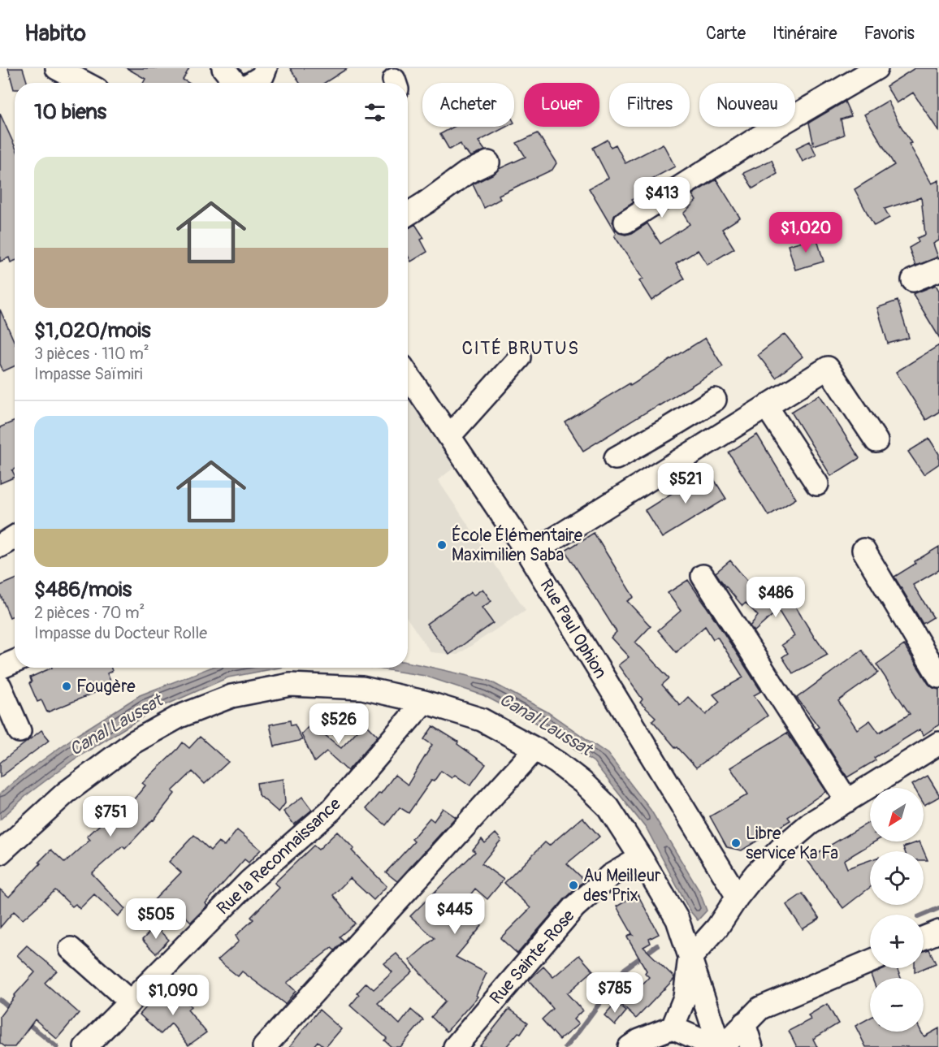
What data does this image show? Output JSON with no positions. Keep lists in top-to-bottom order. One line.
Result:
{"streets":{"street":["Rue Paul Ophion","Rue la Reconnaissance","Rue Sainte-Rose"]},"districts":["CITÉ BRUTUS"],"water":["Canal Laussat"],"places":["École Élémentaire Maximilien Saba","Fougère","Libre service Ka Fa","Au Meilleur des Prix"],"north":"bottom left","page":{"header":"Habito","nav":["Carte","Itinéraire","Favoris"],"chip":["Acheter","Louer","Filtres","Nouveau"],"heading":"10 biens","list":[{"name":"$1,020/mois","note":"3 pièces · 110 m² · Impasse Saïmiri"},{"name":"$486/mois","note":"2 pièces · 70 m² · Impasse du Docteur Rolle"}],"price":["$413","$1,020","$521","$486","$526","$751","$445","$505","$785","$1,090"],"map_buttons":["+","−"]}}
